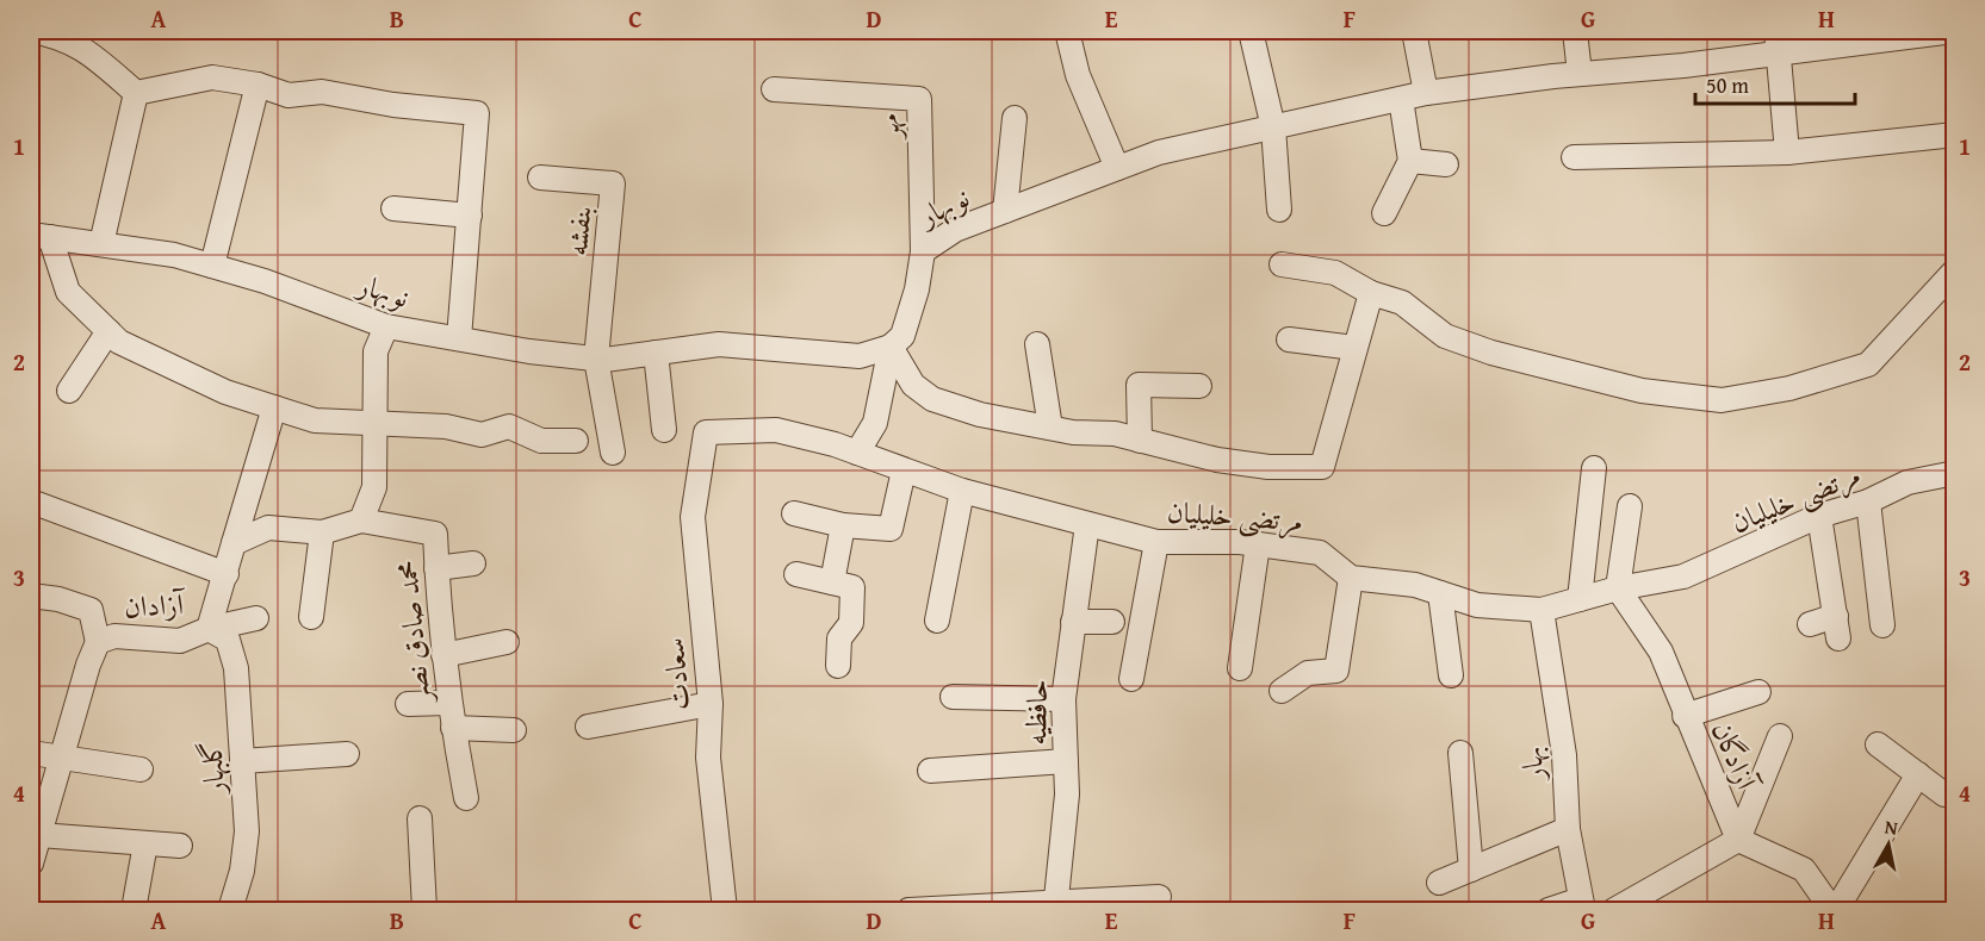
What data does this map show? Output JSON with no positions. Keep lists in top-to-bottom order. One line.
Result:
{"streets":{"street":["مهر","نوبهار","بنفشه","مرتضی خلیلیان","آزادان","محمد صادق نصر","سعادت","حافظیه","آزادگان","بهار","گلبهار"]},"crossings":[["مهر","نوبهار"],["نوبهار","بنفشه"],["مرتضی خلیلیان","سعادت"],["مرتضی خلیلیان","حافظیه"],["مرتضی خلیلیان","آزادگان"],["مرتضی خلیلیان","بهار"],["آزادان","گلبهار"]],"scale_bar":"50 m","north":"top","grid":{"columns":["A","B","C","D","E","F","G","H"],"rows":["1","2","3","4"]}}
